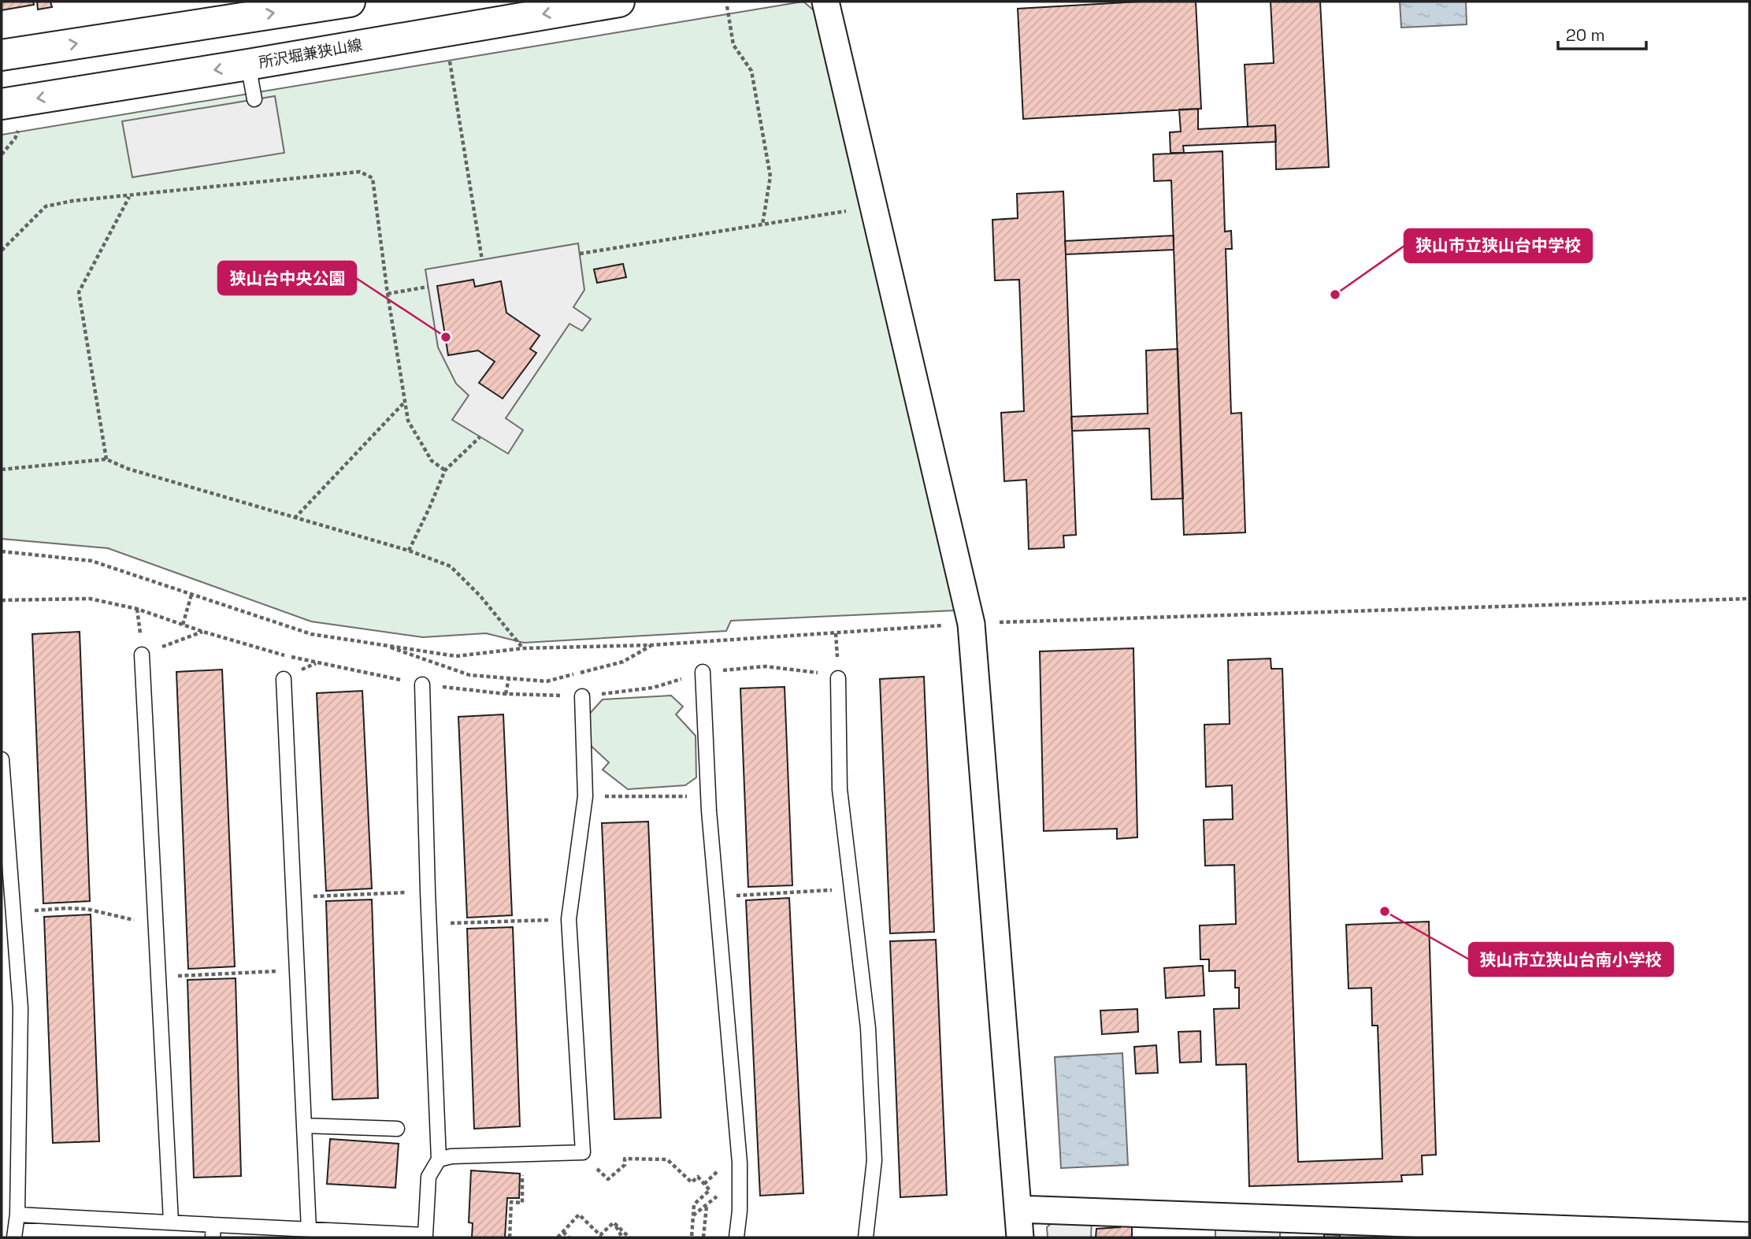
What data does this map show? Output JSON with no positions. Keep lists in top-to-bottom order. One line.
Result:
{"streets":{"main road":["所沢堀兼狭山線"]},"places":["狭山市立狭山台中学校","狭山台中央公園","狭山市立狭山台南小学校"],"scale_bar":"20 m"}
